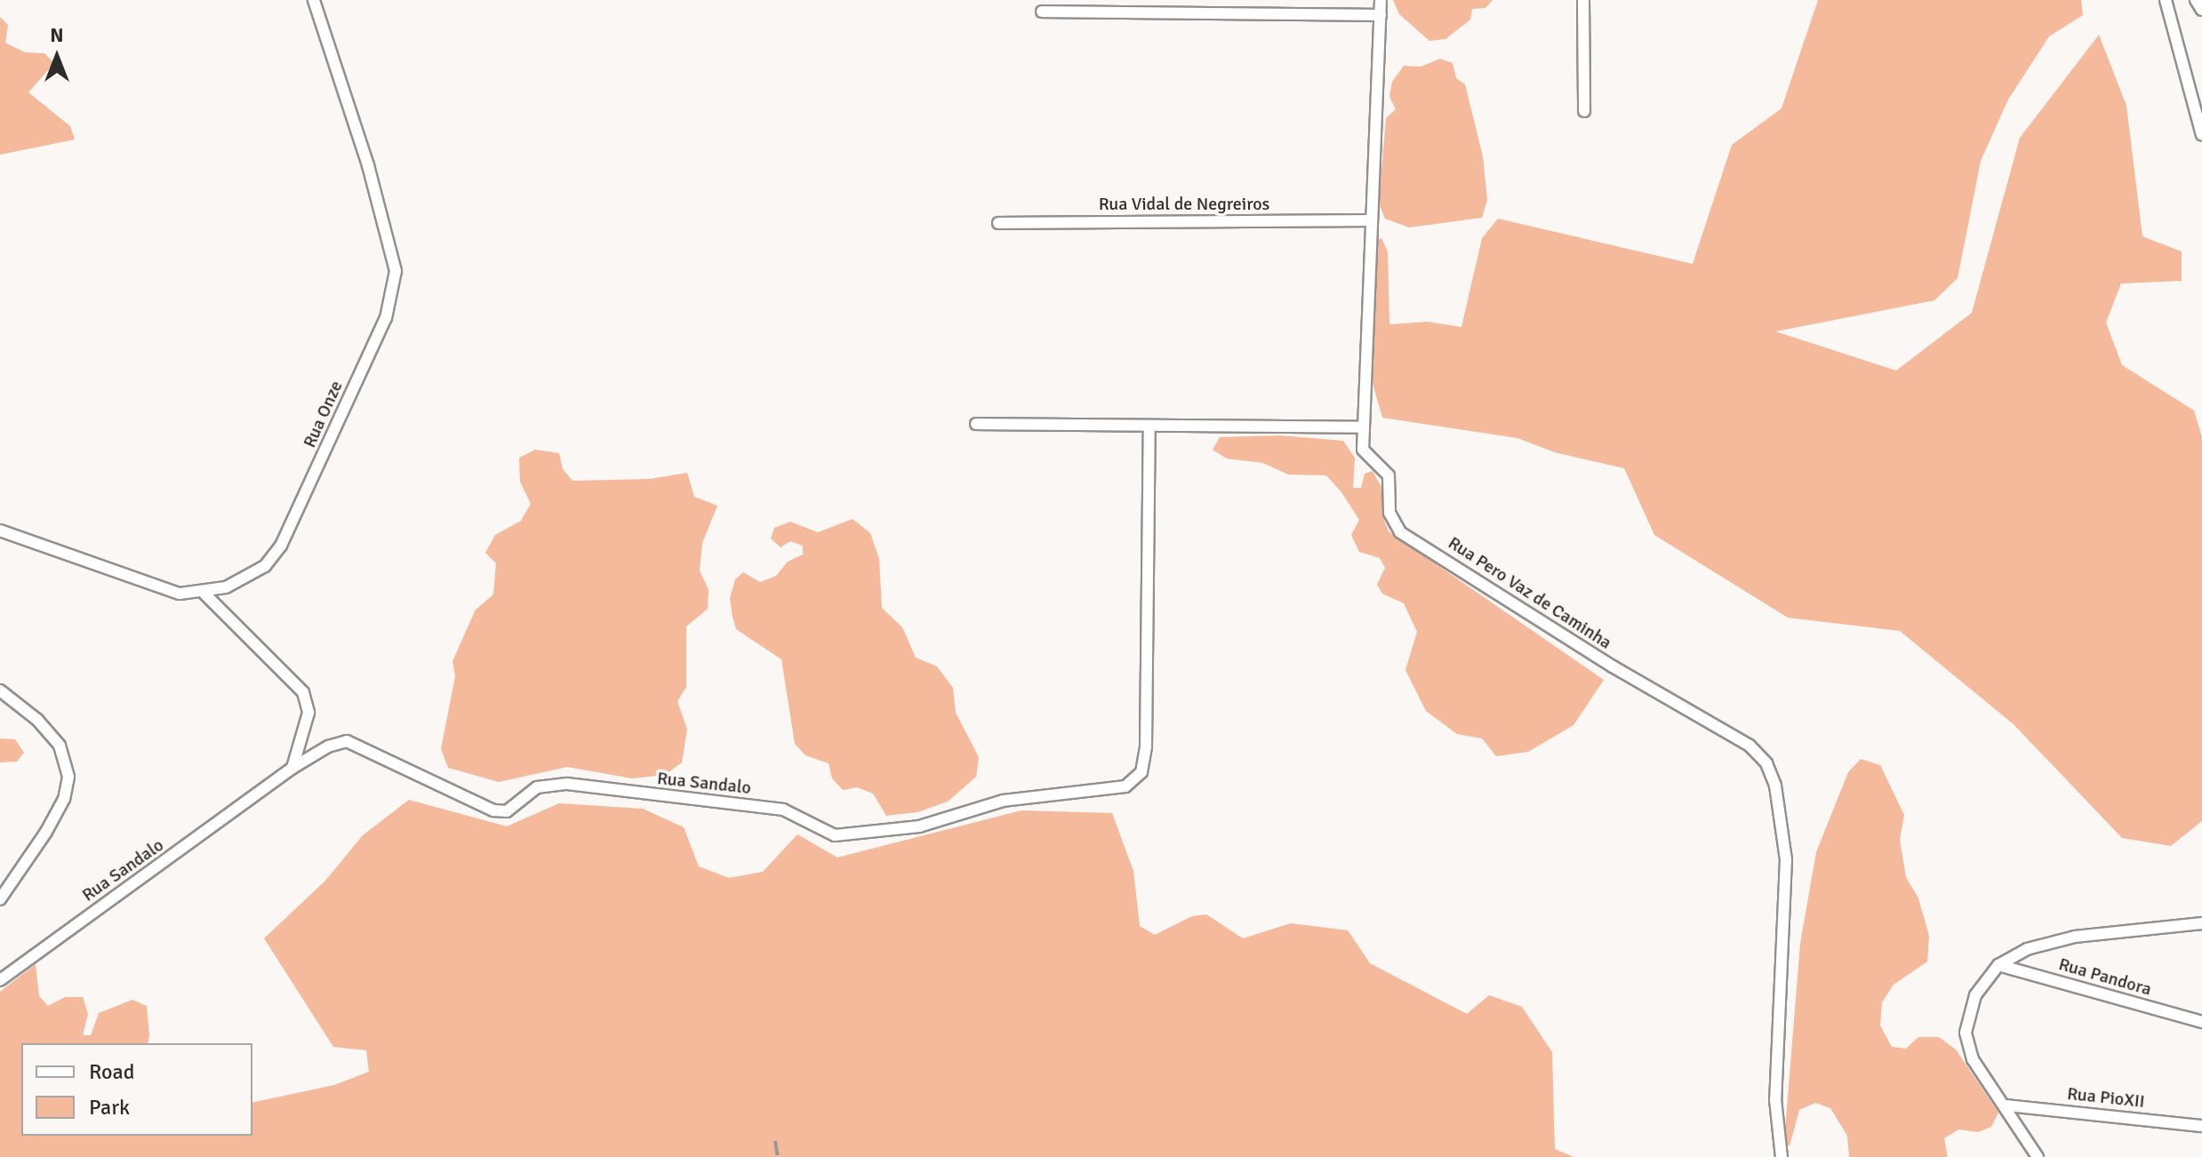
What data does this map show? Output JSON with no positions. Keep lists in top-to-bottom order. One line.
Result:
{"streets":{"street":["Rua Vidal de Negreiros","Rua Onze","Rua Pero Vaz de Caminha","Rua Sandalo","Rua Pandora","Rua PioXII"]},"crossings":[["Rua Vidal de Negreiros","Rua Pero Vaz de Caminha"]],"legend":["Road","Park"],"north":"top"}
